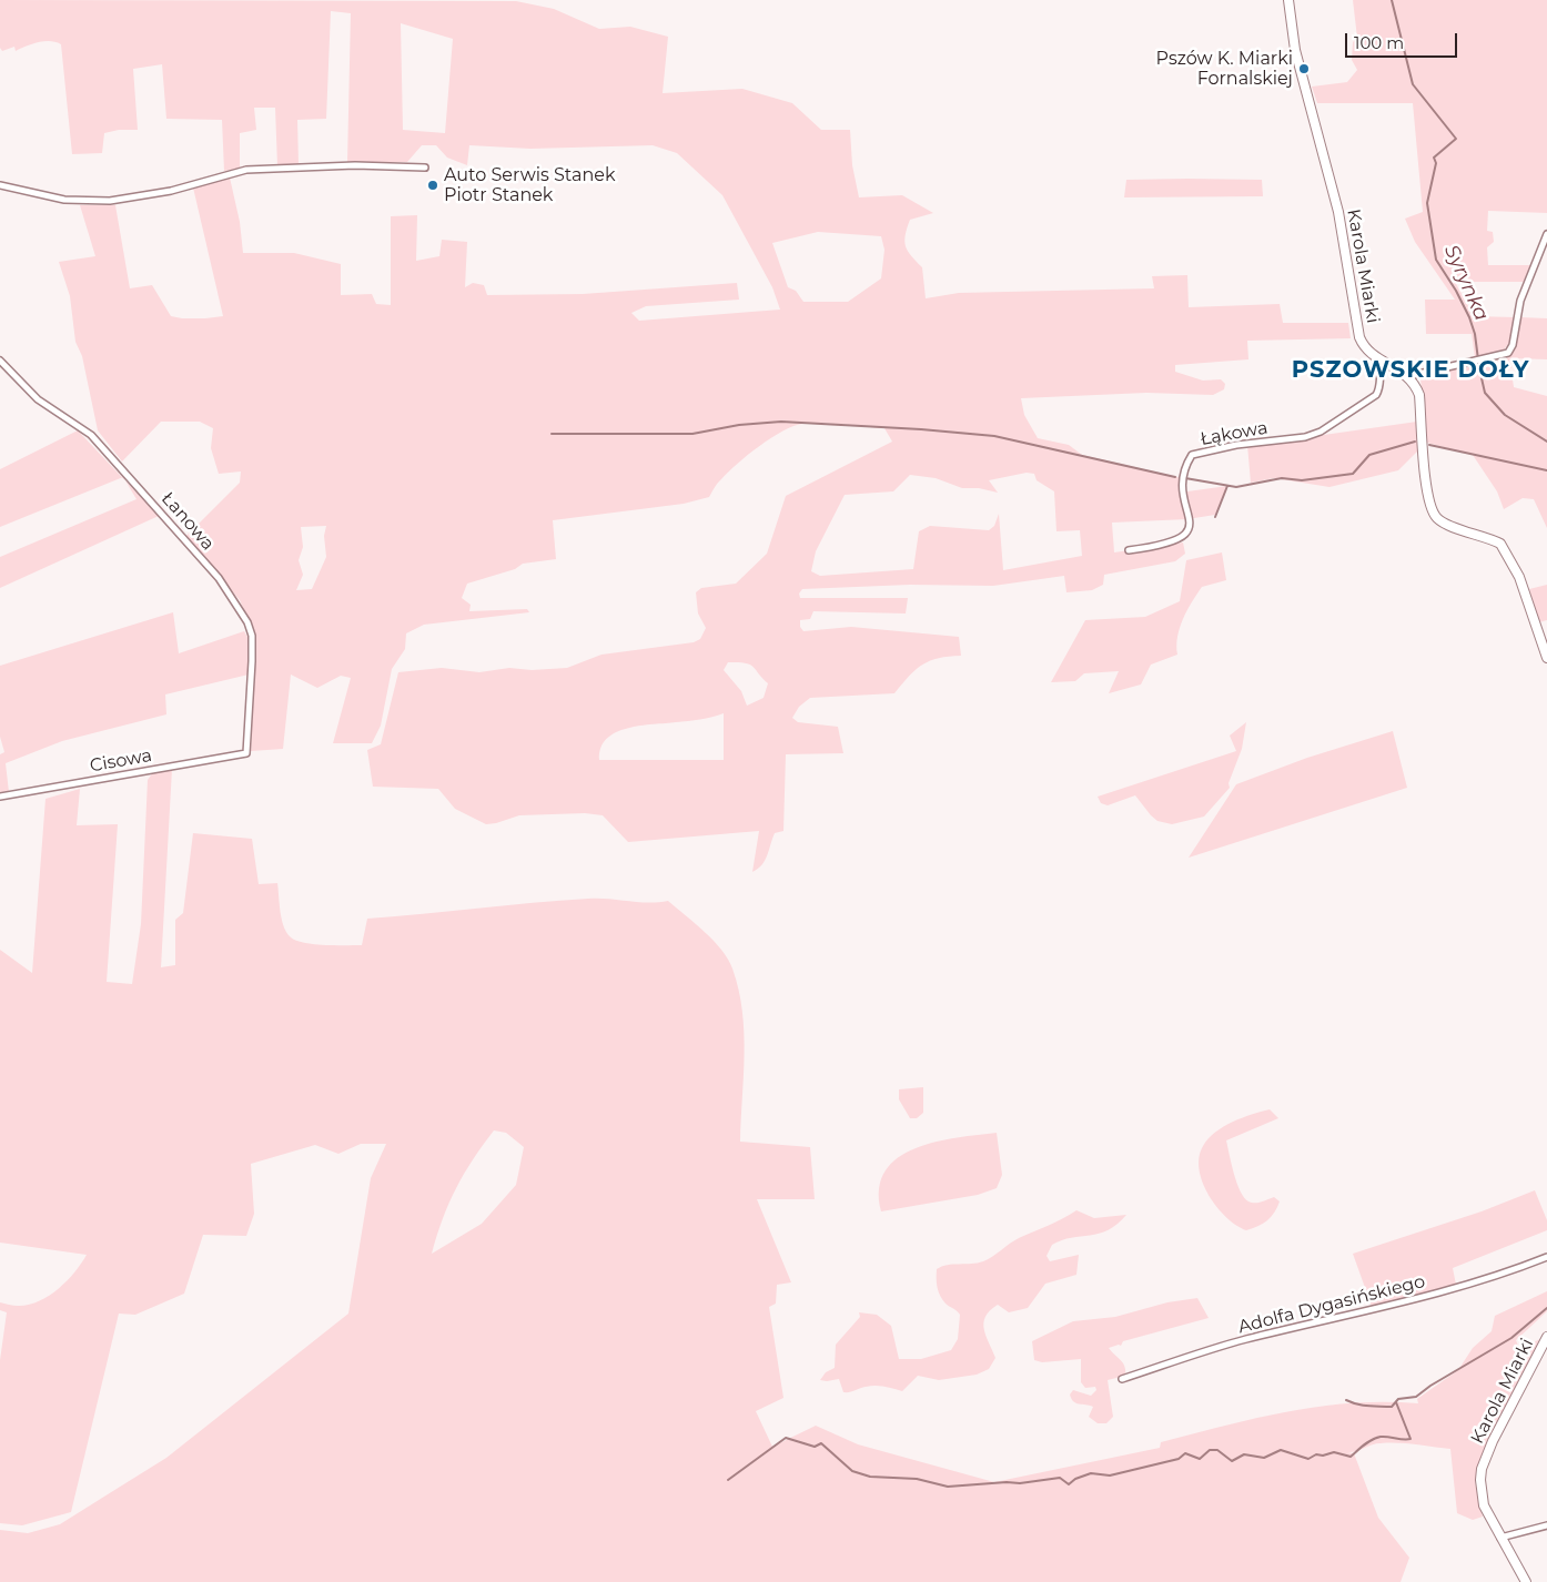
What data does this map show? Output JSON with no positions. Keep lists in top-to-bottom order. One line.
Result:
{"streets":{"street":["Karola Miarki","Łąkowa","Łanowa","Cisowa","Adolfa Dygasińskiego"]},"crossings":[["Karola Miarki","Łąkowa"],["Łanowa","Cisowa"]],"districts":["PSZOWSKIE DOŁY"],"water":["Syrynka"],"places":["Pszów K. Miarki Fornalskiej","Auto Serwis Stanek Piotr Stanek"],"scale_bar":"100 m"}
